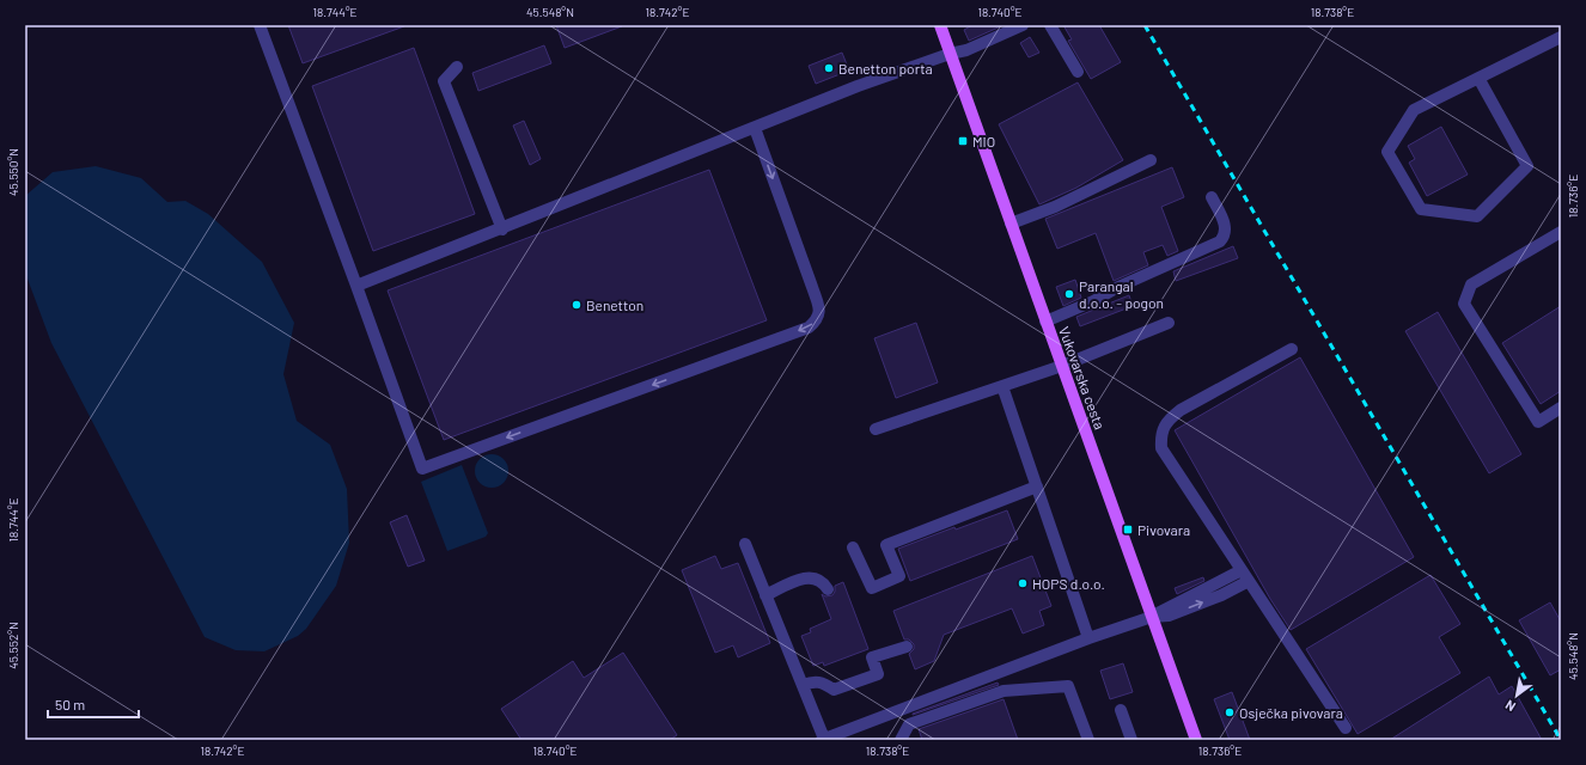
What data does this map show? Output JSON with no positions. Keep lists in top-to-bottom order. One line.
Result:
{"streets":{"main road":["Vukovarska cesta"]},"places":{"other":["Benetton porta","Parangal d.o.o. - pogon","Benetton","HOPS d.o.o.","Osječka pivovara"],"transit":["MIO","Pivovara"]},"scale_bar":"50 m","north":"bottom left","coordinates":["18.744°E","45.548°N","18.742°E","18.740°E","18.738°E","45.550°N","18.736°E","45.552°N"]}
